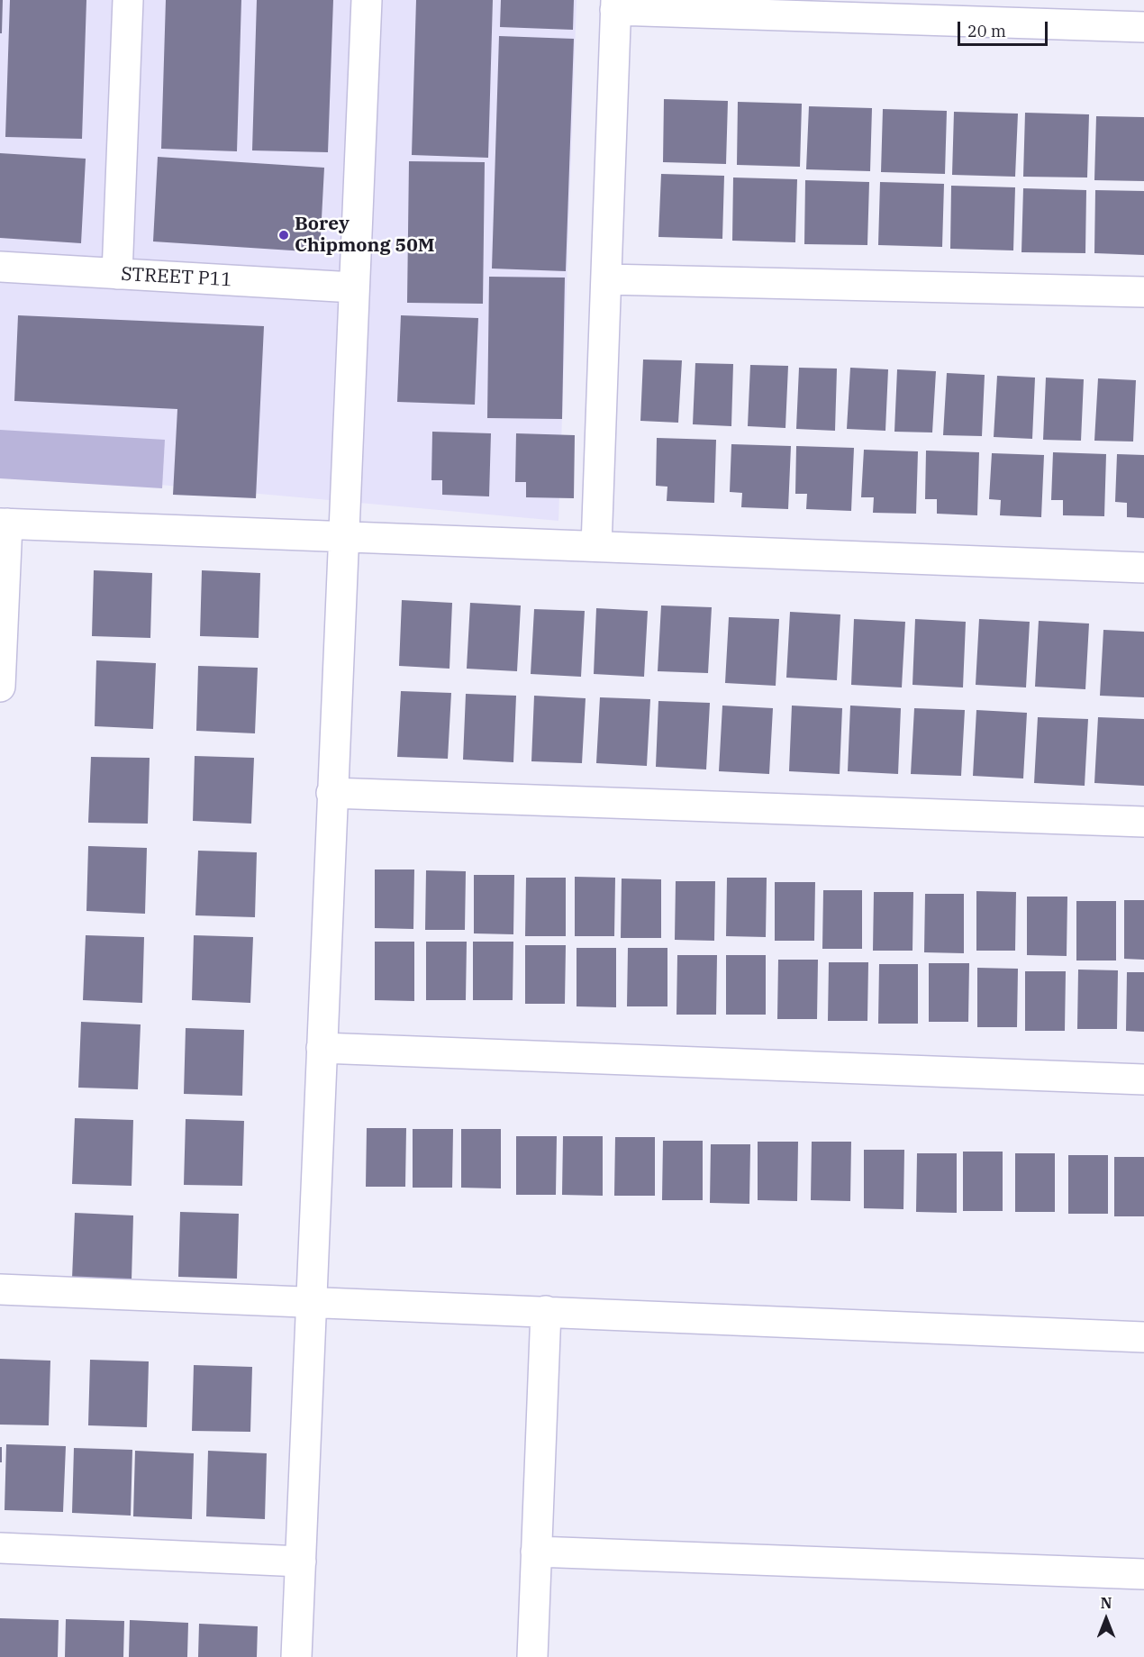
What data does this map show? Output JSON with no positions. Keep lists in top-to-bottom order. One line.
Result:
{"streets":{"street":["STREET P11"]},"places":["Borey Chipmong 50M"],"scale_bar":"20 m","north":"top"}
